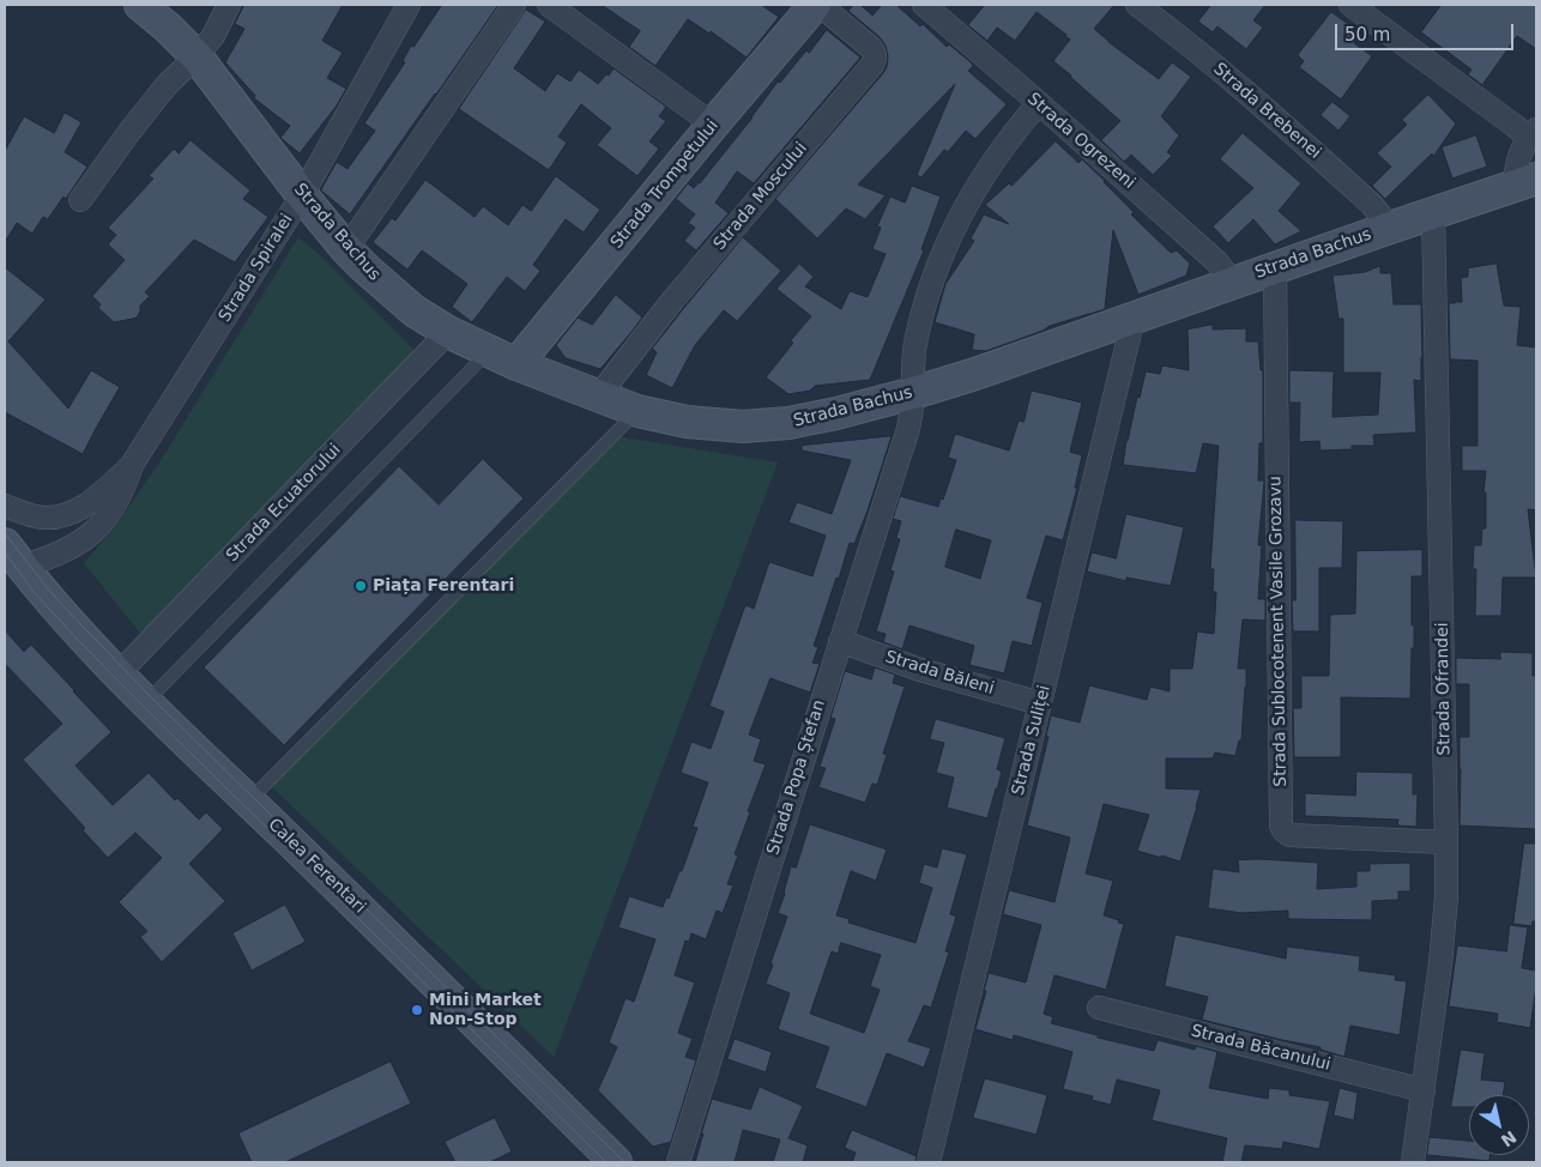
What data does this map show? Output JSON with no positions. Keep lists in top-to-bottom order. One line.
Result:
{"streets":{"street":["Strada Brebenei","Strada Ogrezeni","Strada Trompetului","Strada Moscului","Strada Bachus","Strada Spiralei","Strada Ecuatorului","Strada Sublocotenent Vasile Grozavu","Strada Băleni","Strada Ofrandei","Strada Suliței","Strada Popa Ștefan","Calea Ferentari","Strada Băcanului"]},"crossings":[["Strada Brebenei","Strada Bachus"],["Strada Ogrezeni","Strada Bachus"],["Strada Ogrezeni","Strada Popa Ștefan"],["Strada Trompetului","Strada Moscului"],["Strada Trompetului","Strada Bachus"],["Strada Moscului","Strada Bachus"],["Strada Bachus","Strada Spiralei"],["Strada Bachus","Strada Ecuatorului"],["Strada Bachus","Strada Sublocotenent Vasile Grozavu"],["Strada Bachus","Strada Ofrandei"],["Strada Bachus","Strada Suliței"],["Strada Bachus","Strada Popa Ștefan"],["Strada Spiralei","Calea Ferentari"],["Strada Ecuatorului","Calea Ferentari"],["Strada Sublocotenent Vasile Grozavu","Strada Ofrandei"],["Strada Băleni","Strada Suliței"],["Strada Băleni","Strada Popa Ștefan"],["Strada Ofrandei","Strada Băcanului"]],"places":["Piața Ferentari","Mini Market Non-Stop"],"scale_bar":"50 m","north":"bottom right"}
